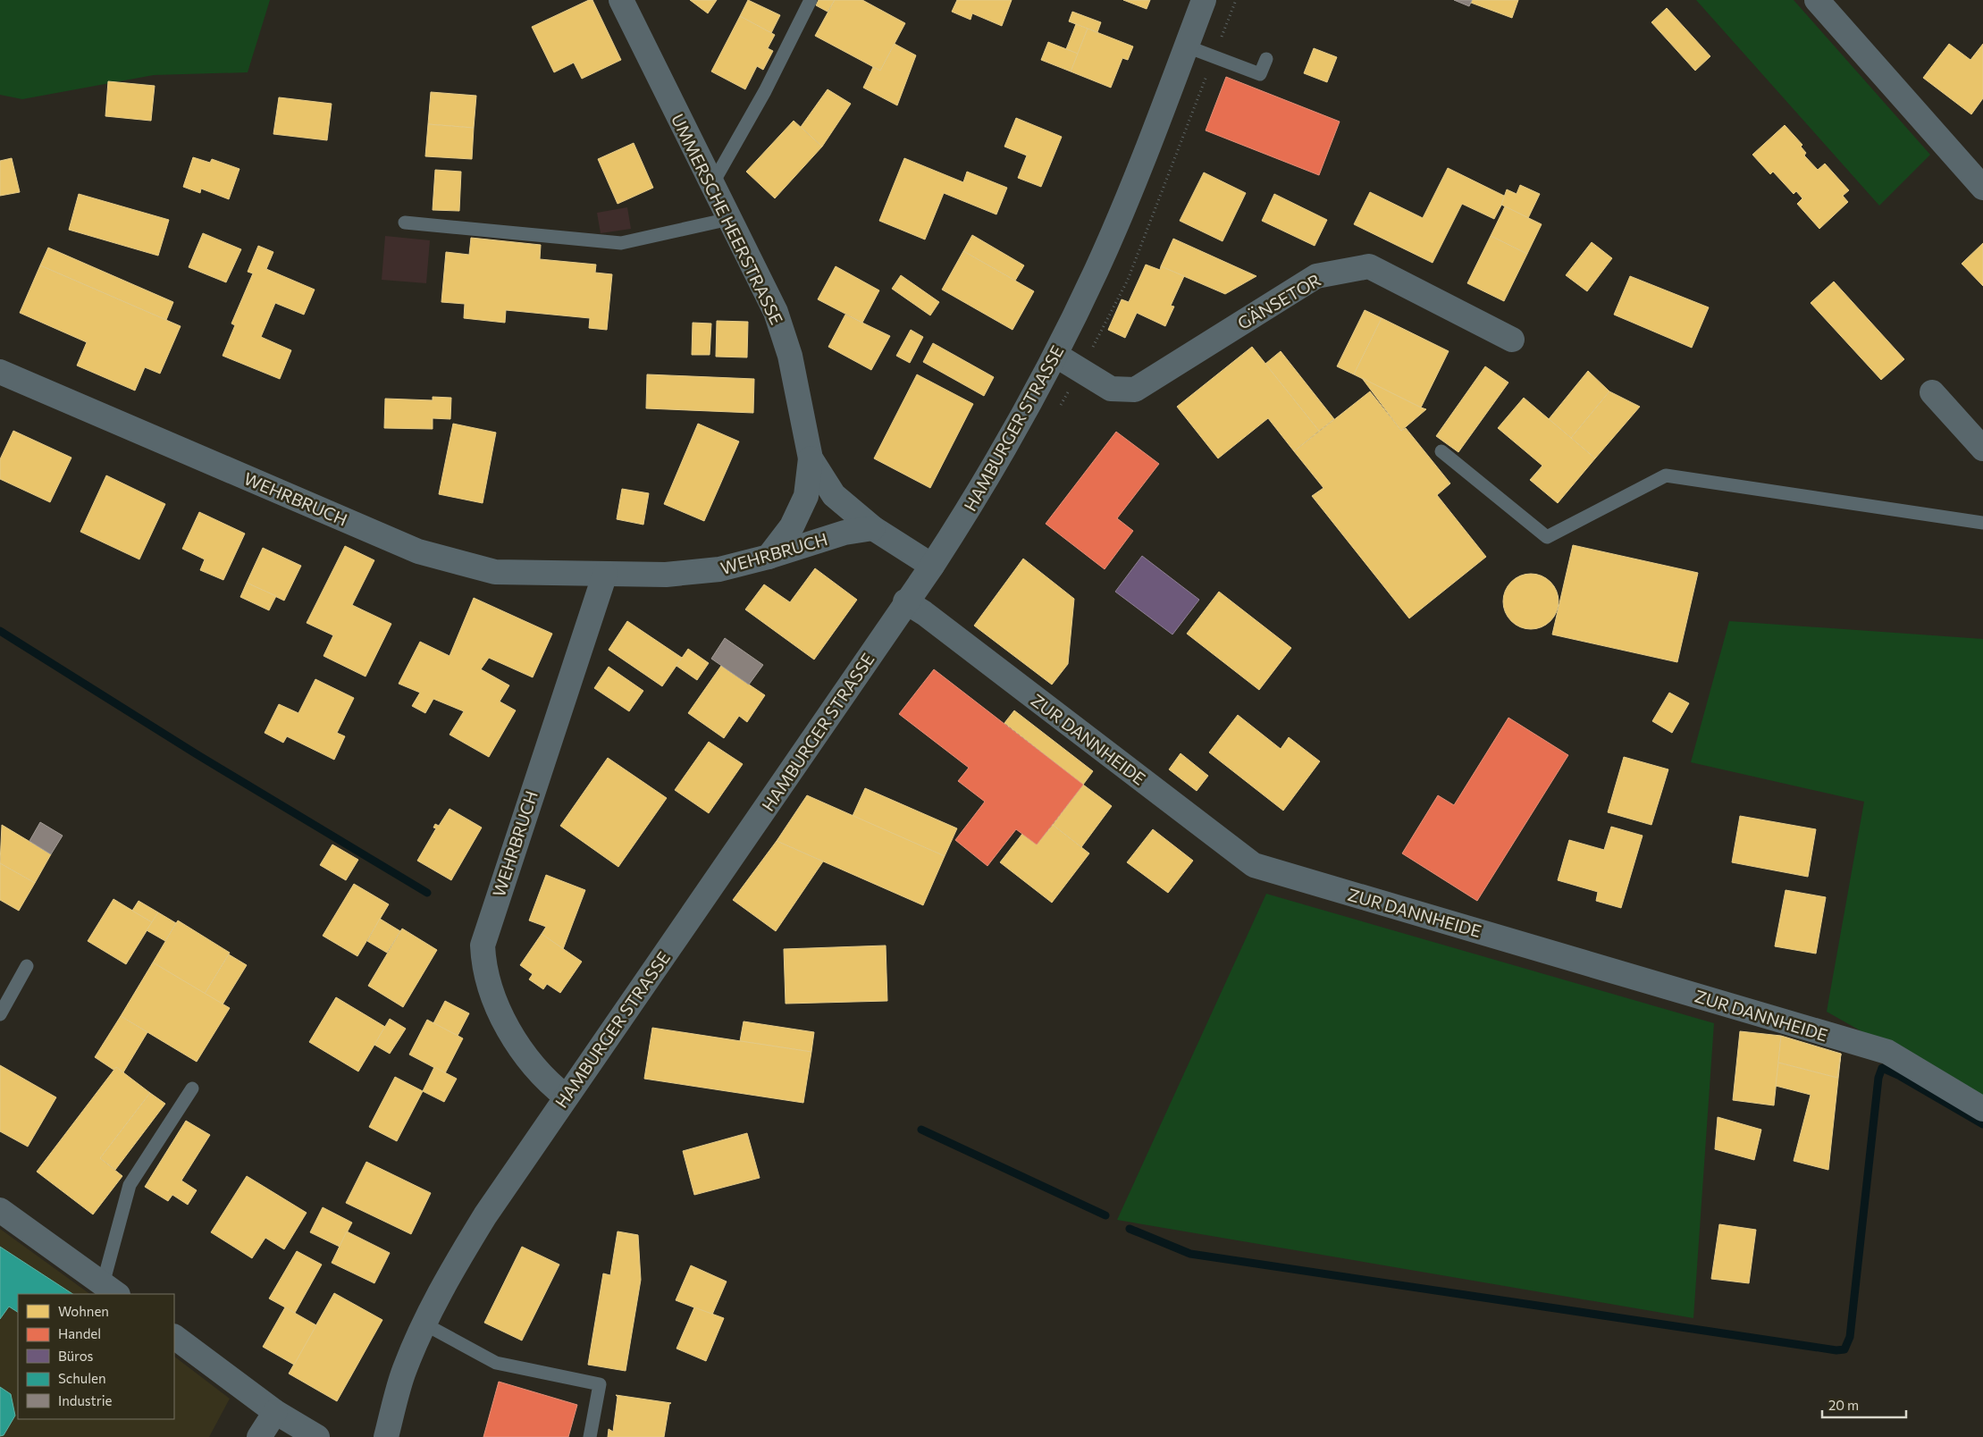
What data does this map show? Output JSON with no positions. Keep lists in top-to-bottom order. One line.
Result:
{"streets":{"street":["UMMERSCHE HEERSTRASSE","GÄNSETOR","HAMBURGER STRASSE","WEHRBRUCH","ZUR DANNHEIDE"]},"crossings":[["UMMERSCHE HEERSTRASSE","WEHRBRUCH"],["GÄNSETOR","HAMBURGER STRASSE"],["HAMBURGER STRASSE","WEHRBRUCH"],["HAMBURGER STRASSE","ZUR DANNHEIDE"]],"legend":["Wohnen","Handel","Büros","Schulen","Industrie"],"scale_bar":"20 m"}
